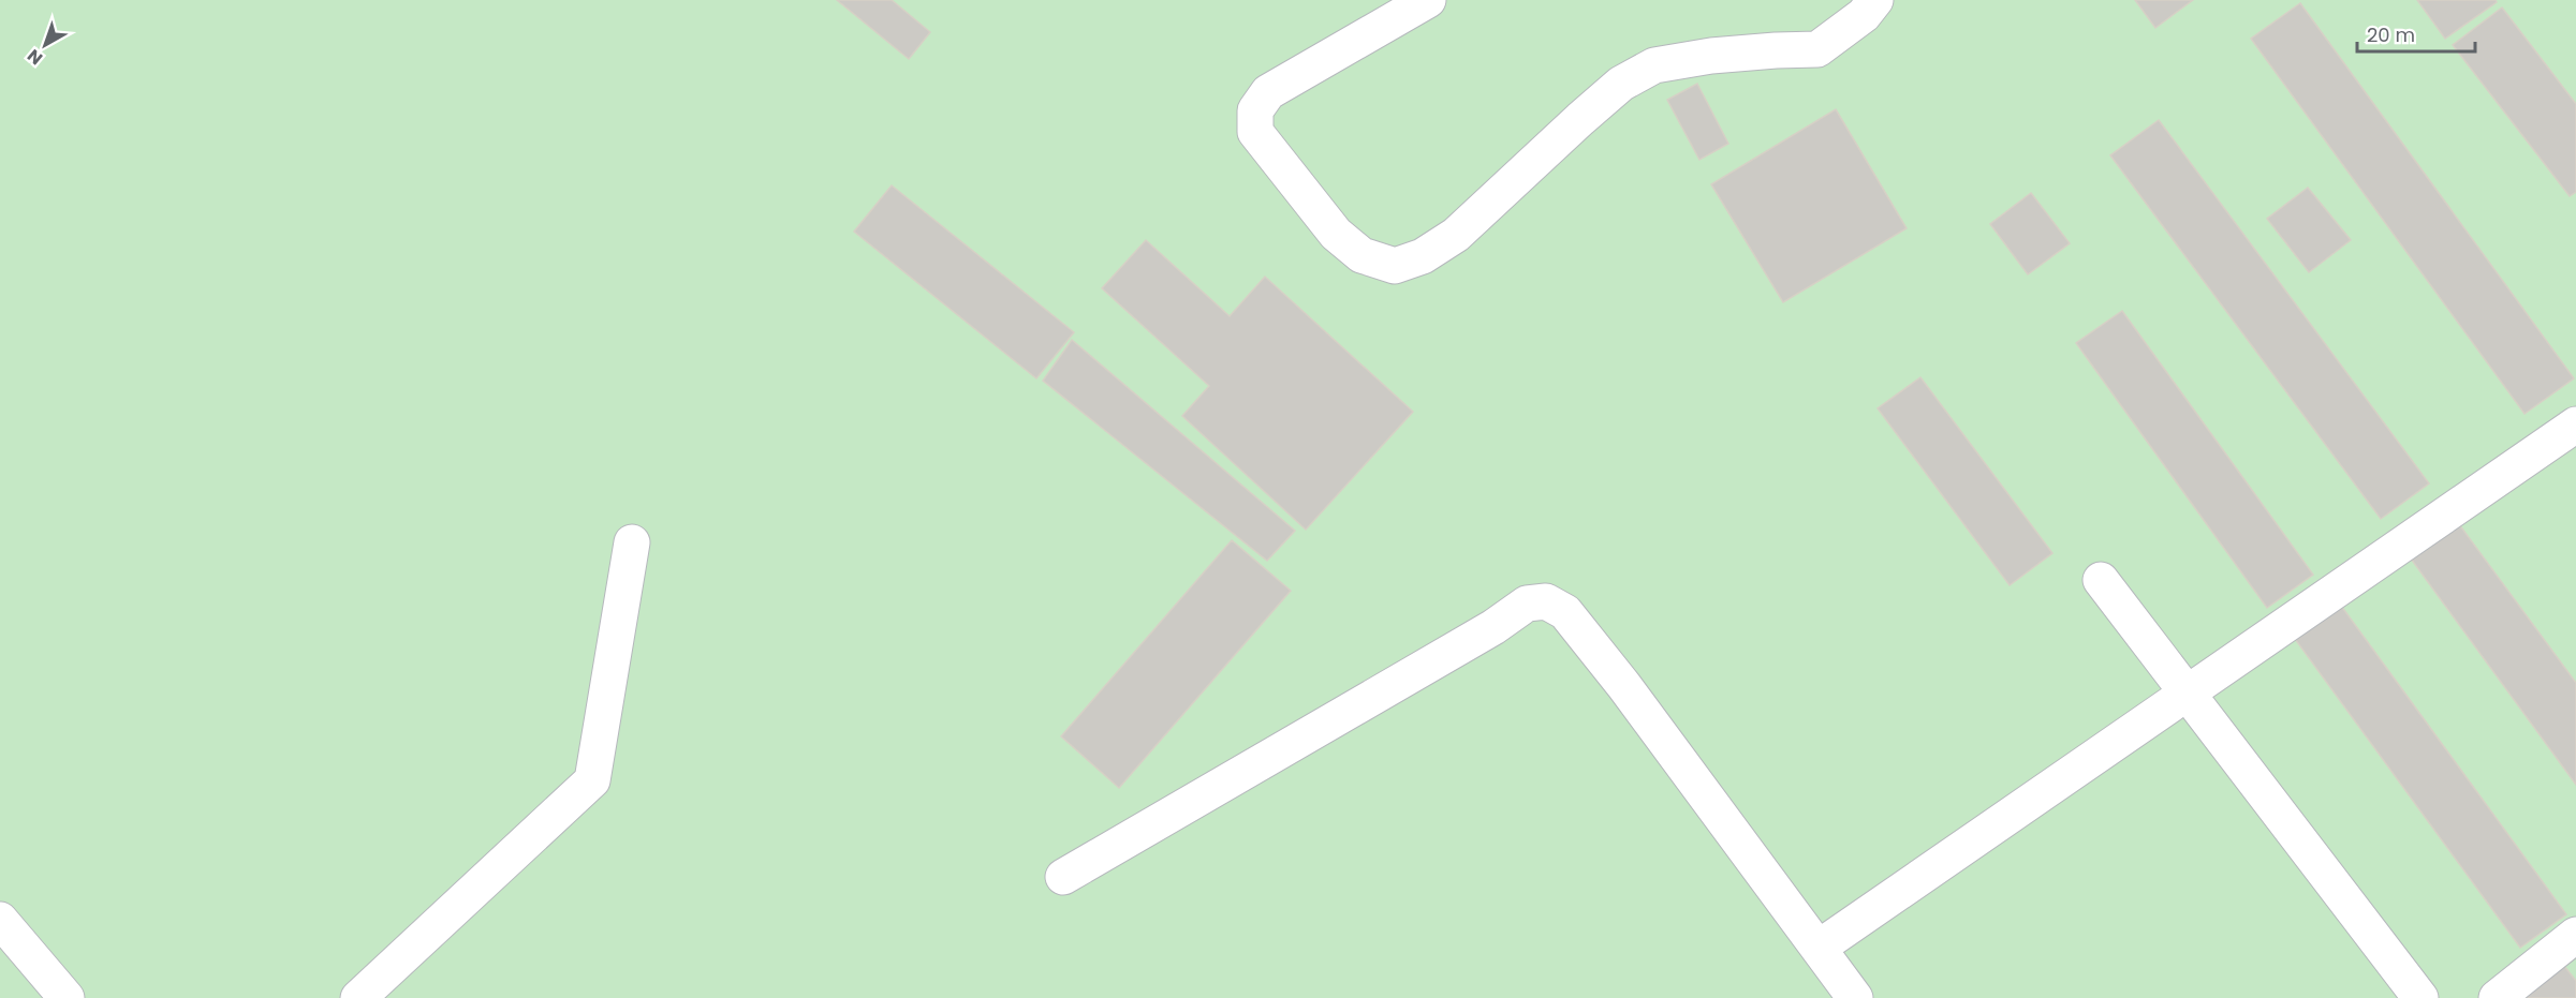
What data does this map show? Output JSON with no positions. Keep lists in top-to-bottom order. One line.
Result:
{"scale_bar":"20 m","north":"bottom left"}
